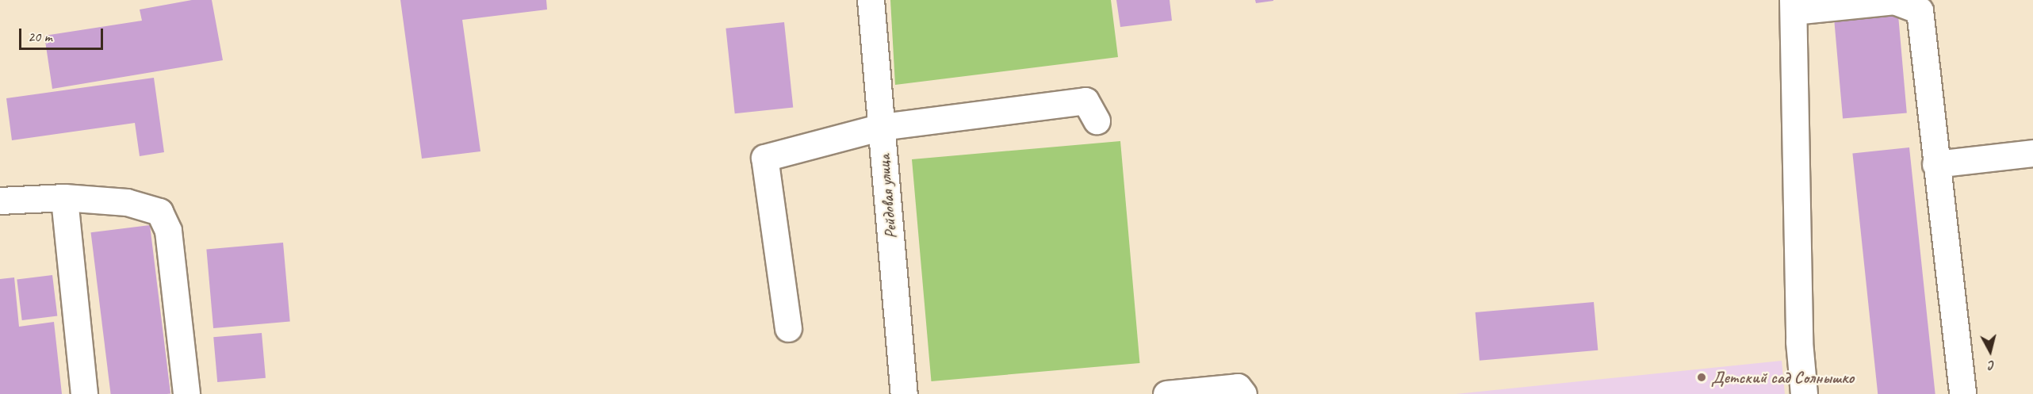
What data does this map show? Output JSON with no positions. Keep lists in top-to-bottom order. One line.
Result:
{"streets":{"street":["Рейдовая улица"]},"places":["Детский сад Солнышко"],"scale_bar":"20 m","north":"bottom"}
